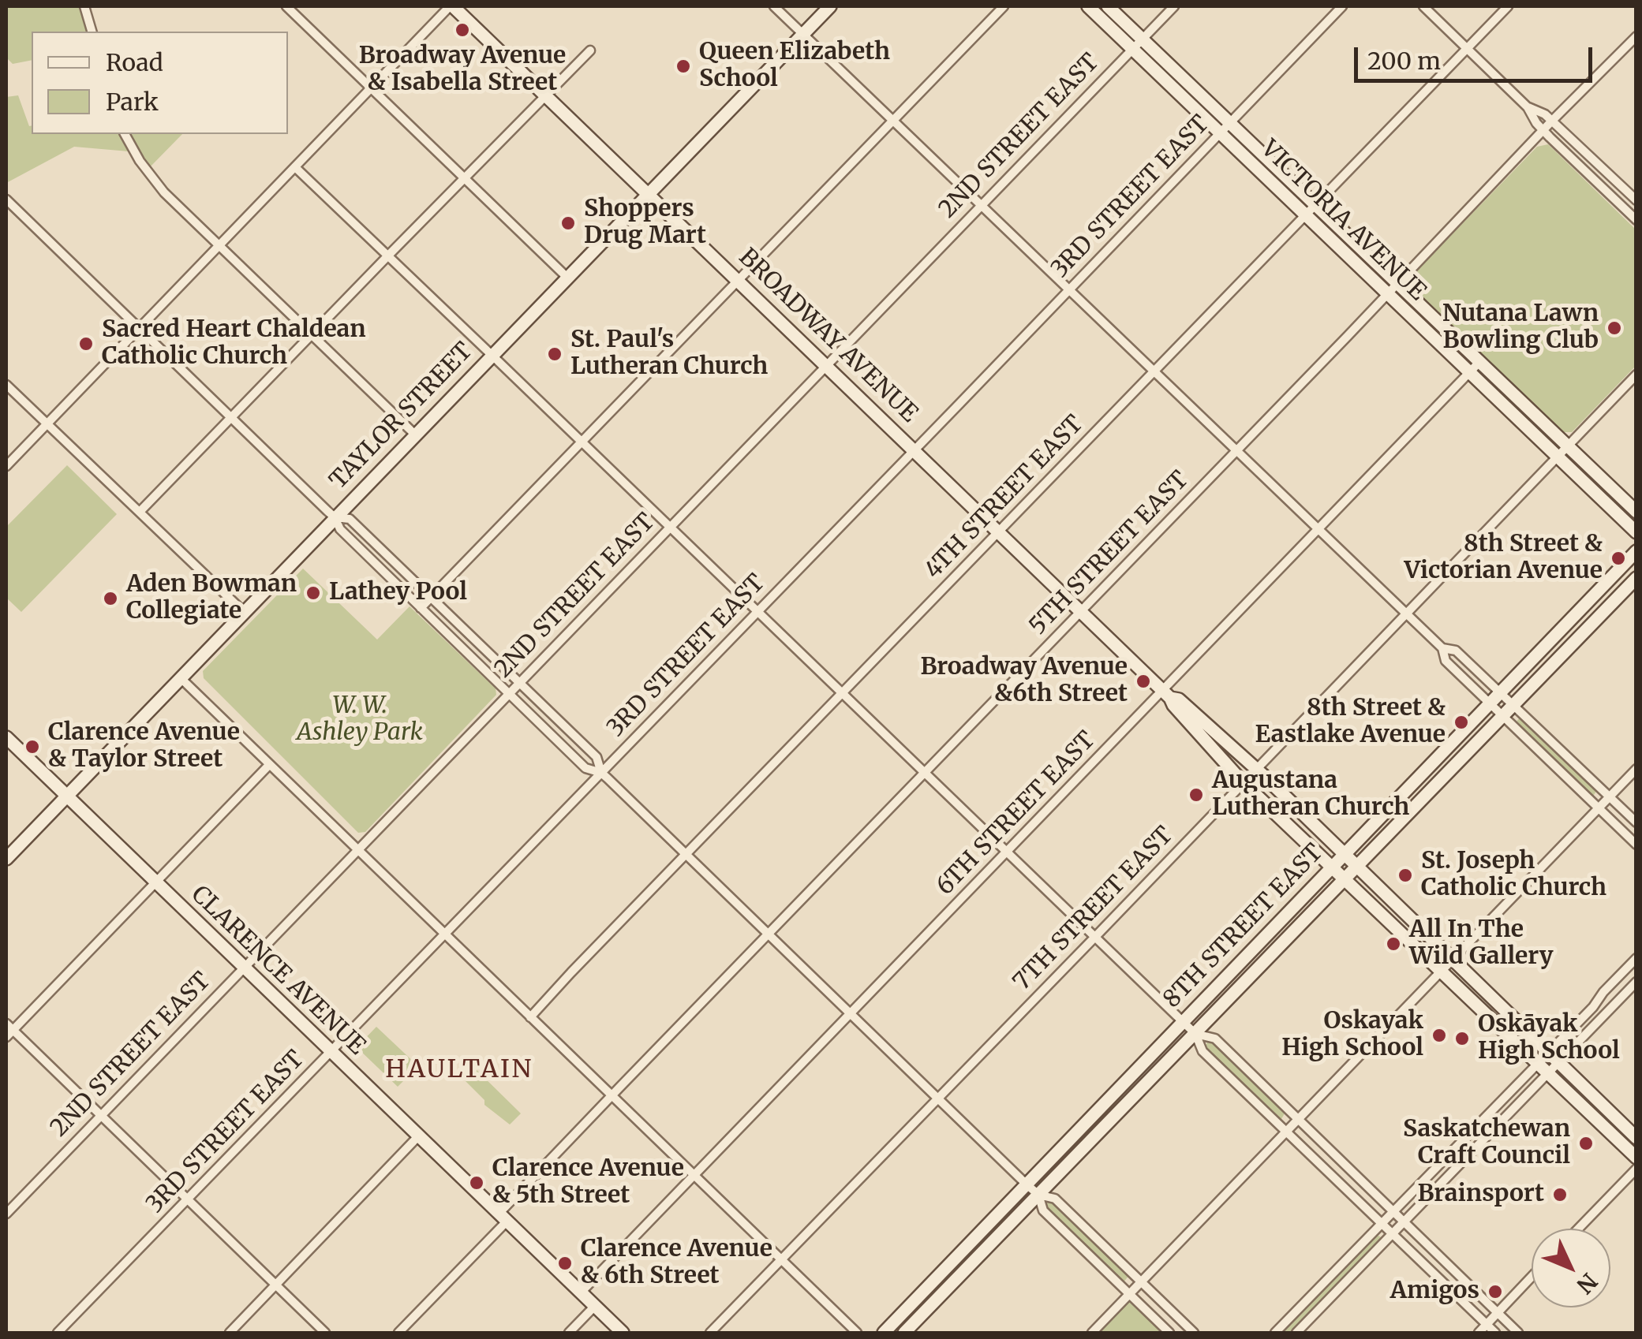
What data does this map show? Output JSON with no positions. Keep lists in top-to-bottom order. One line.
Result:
{"streets":{"main road":["VICTORIA AVENUE","BROADWAY AVENUE","TAYLOR STREET","8TH STREET EAST","CLARENCE AVENUE"],"street":["2ND STREET EAST","3RD STREET EAST","4TH STREET EAST","5TH STREET EAST","6TH STREET EAST","7TH STREET EAST"]},"crossings":[["2ND STREET EAST","VICTORIA AVENUE"],["2ND STREET EAST","BROADWAY AVENUE"],["2ND STREET EAST","CLARENCE AVENUE"],["3RD STREET EAST","VICTORIA AVENUE"],["3RD STREET EAST","BROADWAY AVENUE"],["3RD STREET EAST","CLARENCE AVENUE"],["VICTORIA AVENUE","4TH STREET EAST"],["VICTORIA AVENUE","5TH STREET EAST"],["VICTORIA AVENUE","6TH STREET EAST"],["VICTORIA AVENUE","7TH STREET EAST"],["BROADWAY AVENUE","TAYLOR STREET"],["BROADWAY AVENUE","4TH STREET EAST"],["BROADWAY AVENUE","5TH STREET EAST"],["BROADWAY AVENUE","6TH STREET EAST"],["BROADWAY AVENUE","7TH STREET EAST"],["BROADWAY AVENUE","8TH STREET EAST"],["TAYLOR STREET","CLARENCE AVENUE"],["5TH STREET EAST","CLARENCE AVENUE"],["6TH STREET EAST","CLARENCE AVENUE"]],"districts":["HAULTAIN"],"parks":["W. W. Ashley Park"],"places":["Broadway Avenue & Isabella Street","Queen Elizabeth School","Shoppers Drug Mart","Nutana Lawn Bowling Club","Sacred Heart Chaldean Catholic Church","St. Paul's Lutheran Church","8th Street & Victorian Avenue","Lathey Pool","Aden Bowman Collegiate","Broadway Avenue &6th Street","8th Street & Eastlake Avenue","Clarence Avenue & Taylor Street","Augustana Lutheran Church","St. Joseph Catholic Church","All In The Wild Gallery","Oskayak High School","Oskāyak High School","Saskatchewan Craft Council","Clarence Avenue & 5th Street","Brainsport","Clarence Avenue & 6th Street","Amigos"],"legend":["Road","Park"],"scale_bar":"200 m","north":"bottom right"}
